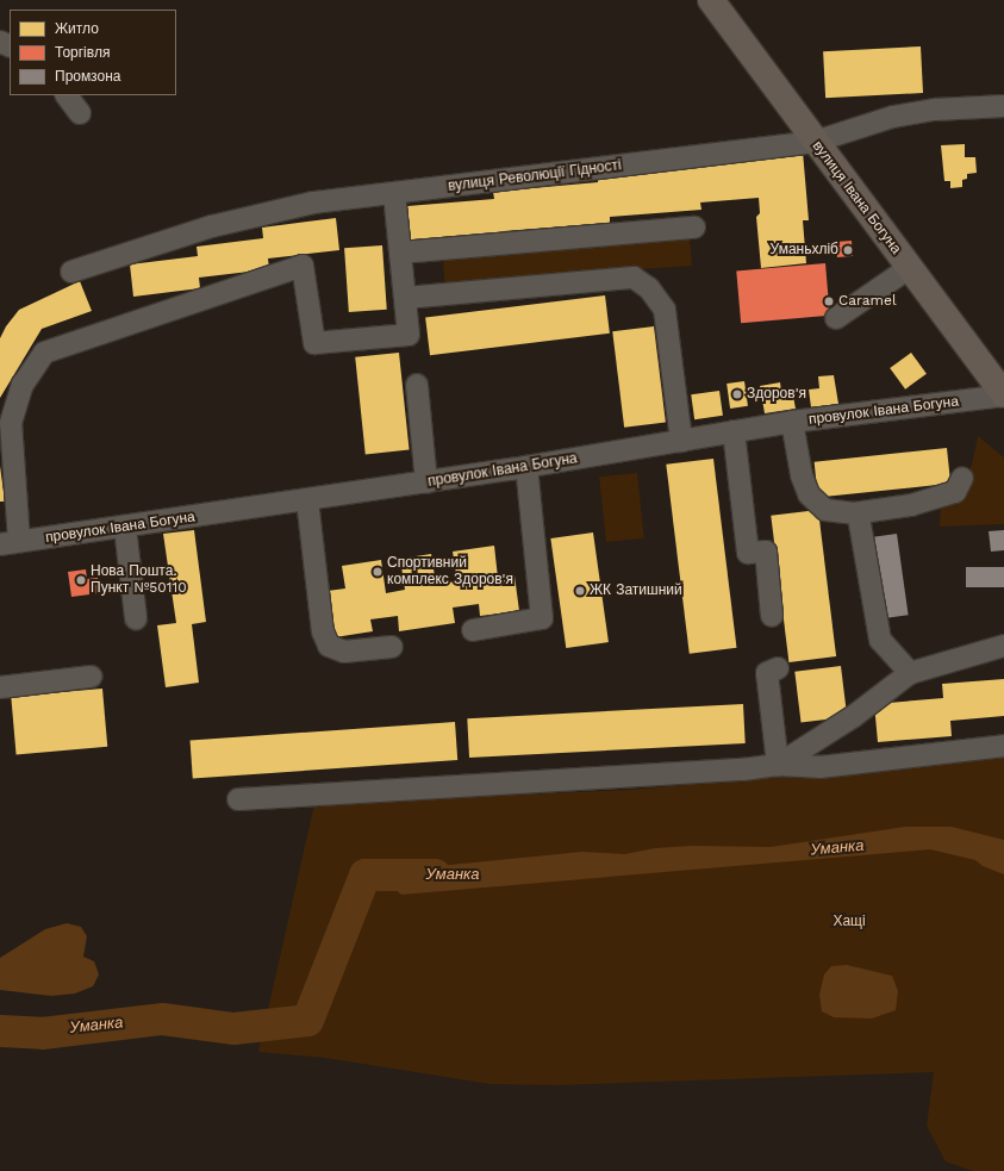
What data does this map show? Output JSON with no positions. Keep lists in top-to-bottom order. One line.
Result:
{"streets":{"main road":["вулиця Івана Богуна"],"street":["вулиця Революції Гідності","провулок Івана Богуна"]},"crossings":[["вулиця Революції Гідності","вулиця Івана Богуна"],["вулиця Івана Богуна","провулок Івана Богуна"]],"water":["Уманка"],"parks":["Хащі"],"places":["Уманьхліб","Caramel","Здоров'я","Спортивний комплекс Здоров'я","Нова Пошта. Пункт №50110","ЖК Затишний"],"legend":["Житло","Торгівля","Промзона"]}
